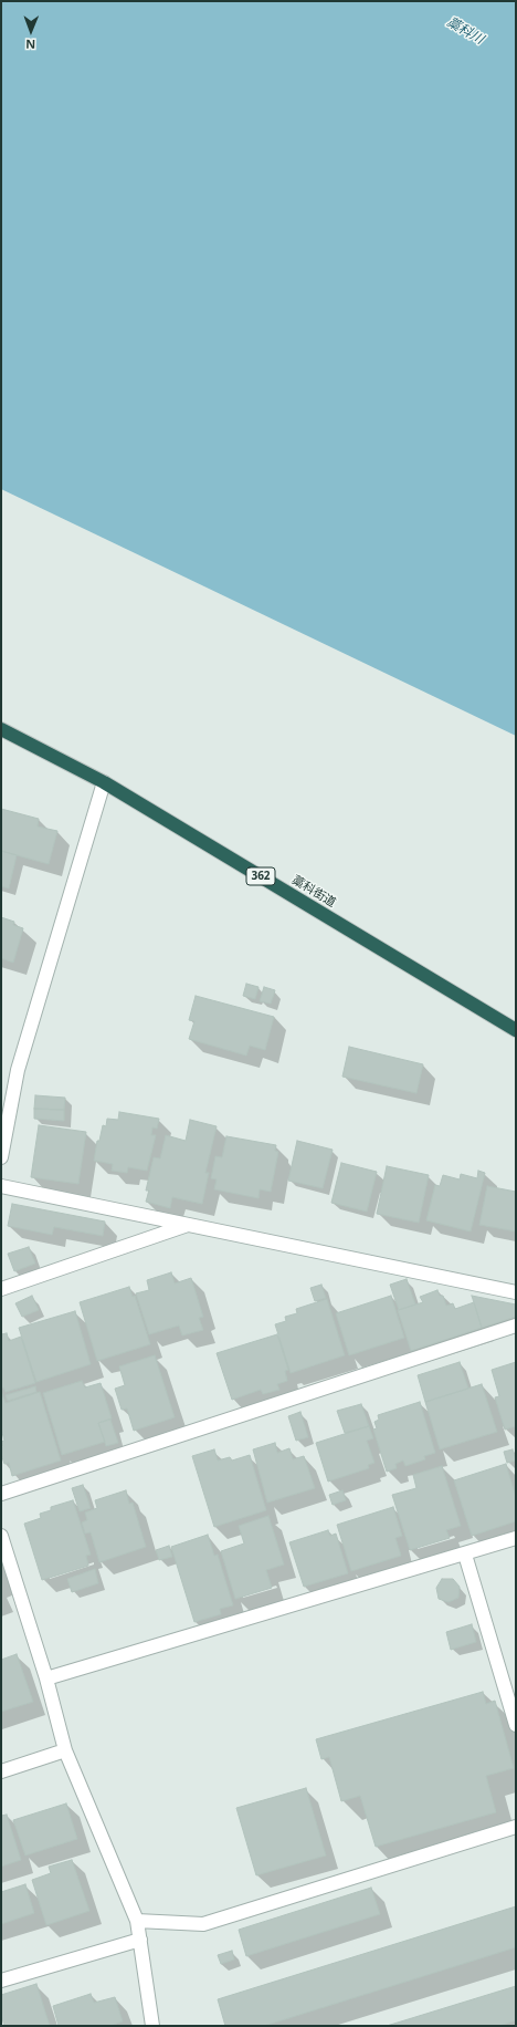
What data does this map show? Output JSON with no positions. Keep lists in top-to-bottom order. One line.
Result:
{"streets":{"highway":["362","藁科街道"]},"water":["藁科川"],"north":"bottom"}
